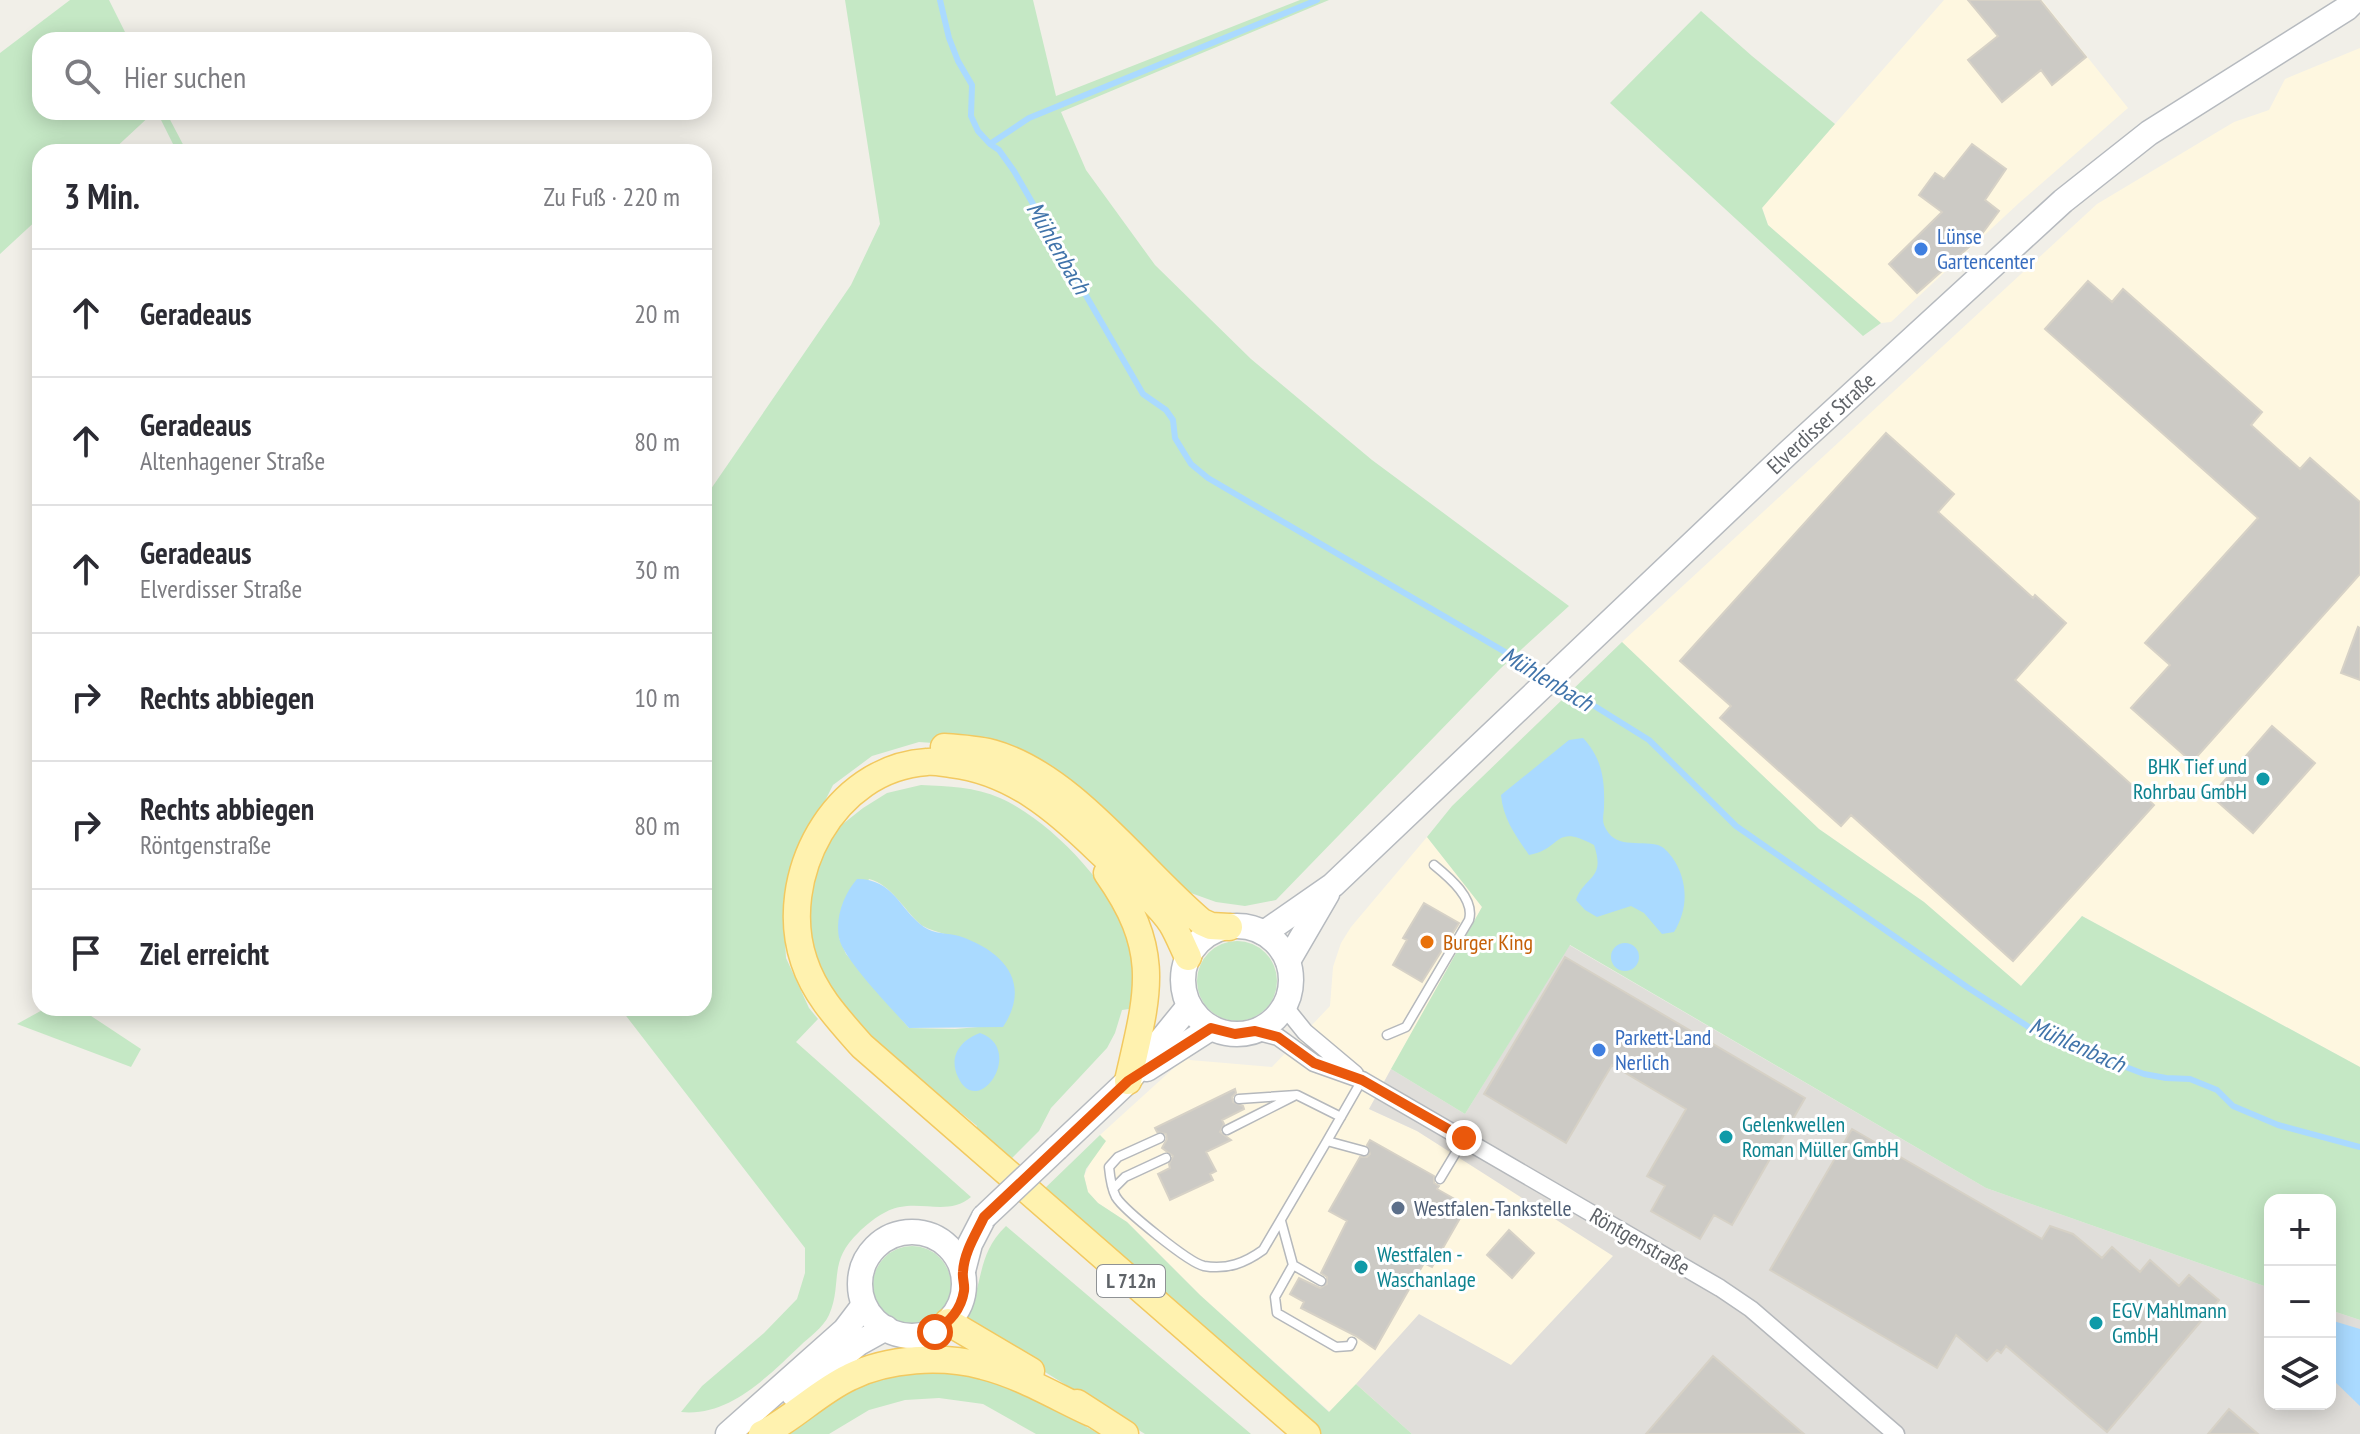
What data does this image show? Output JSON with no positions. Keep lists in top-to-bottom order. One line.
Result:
{"streets":{"main road":["Elverdisser Straße","L 712n"],"street":["Röntgenstraße"]},"crossings":[["Elverdisser Straße","Röntgenstraße"]],"water":["Mühlenbach"],"places":["Lünse Gartencenter","BHK Tief und Rohrbau GmbH","Burger King","Parkett-Land Nerlich","Gelenkwellen Roman Müller GmbH","Westfalen-Tankstelle","Westfalen - Waschanlage","EGV Mahlmann GmbH"],"page":{"search":"Hier suchen","heading":["3 Min.","Zu Fuß · 220 m"],"list":[["Geradeaus","20 m"],["Geradeaus","Altenhagener Straße","80 m"],["Geradeaus","Elverdisser Straße","30 m"],["Rechts abbiegen","10 m"],["Rechts abbiegen","Röntgenstraße","80 m"],"Ziel erreicht"],"map_buttons":["+","−"]}}
